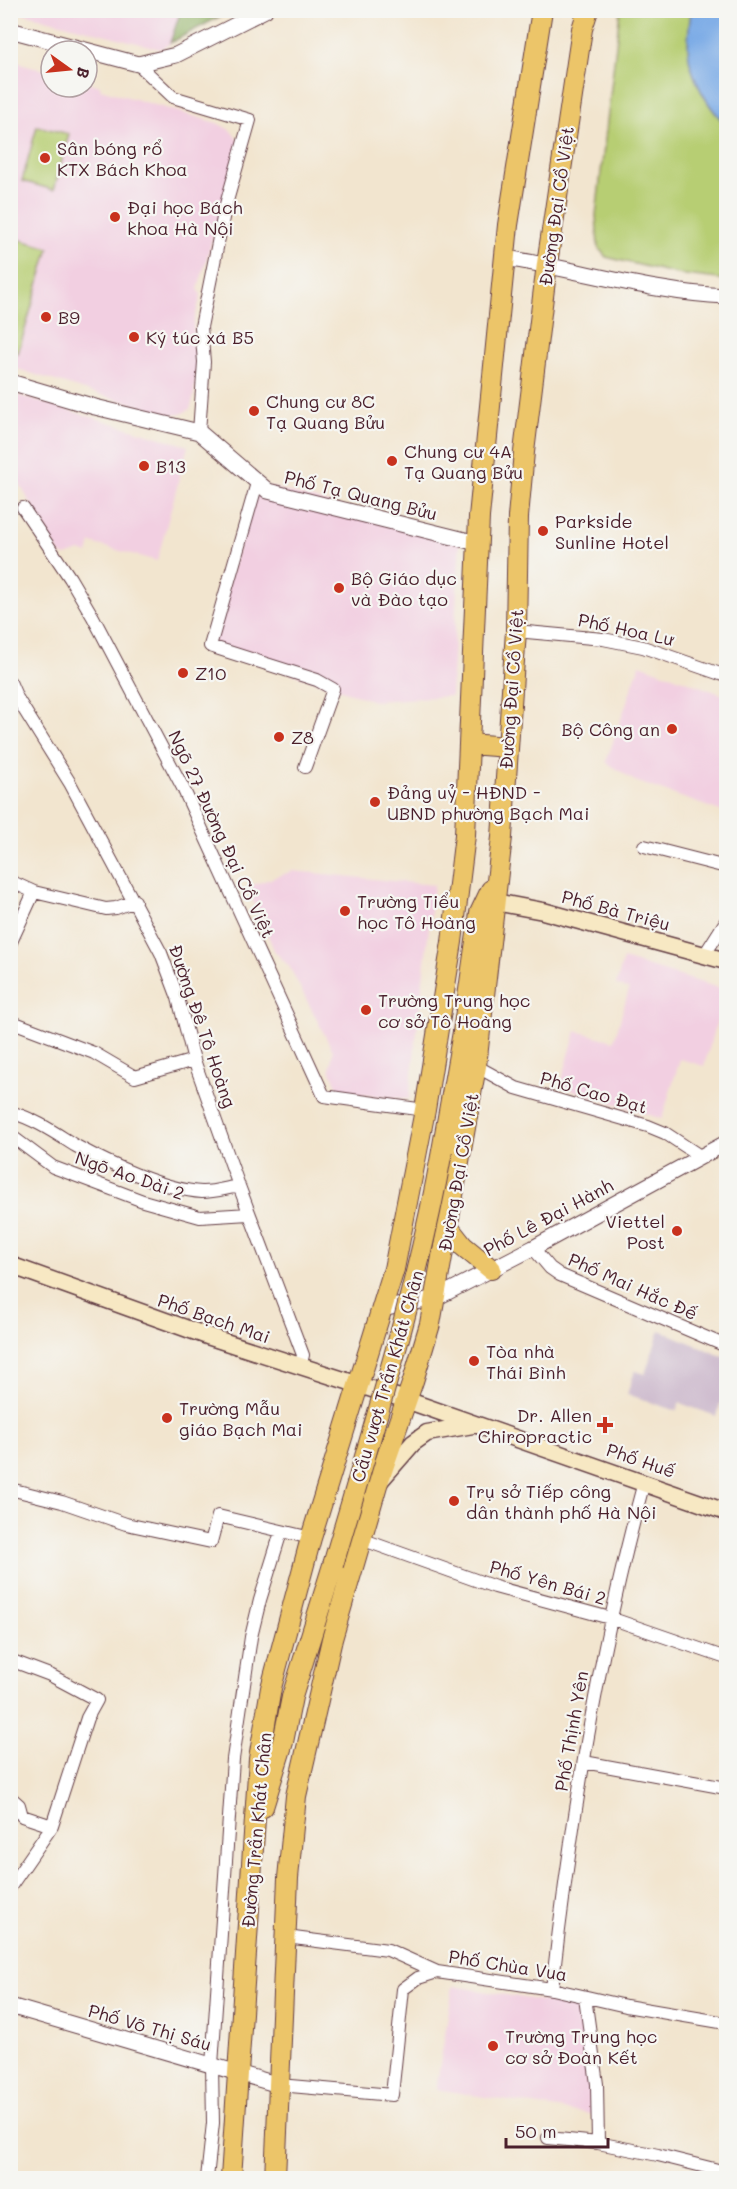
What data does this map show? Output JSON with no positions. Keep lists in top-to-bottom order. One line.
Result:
{"streets":{"main road":["Đường Đại Cồ Việt","Phố Bà Triệu","Phố Bạch Mai","Cầu vượt Trần Khát Chân","Phố Huế","Đường Trần Khát Chân"],"street":["Phố Tạ Quang Bửu","Phố Hoa Lư","Ngõ 27 Đường Đại Cồ Việt","Đường Đê Tô Hoàng","Phố Cao Đạt","Ngõ Ao Dài 2","Phố Lê Đại Hành","Phố Mai Hắc Đế","Phố Yên Bái 2","Phố Thịnh Yên","Phố Chùa Vua","Phố Võ Thị Sáu"]},"crossings":[["Đường Đại Cồ Việt","Phố Hoa Lư"],["Đường Đại Cồ Việt","Phố Bà Triệu"],["Đường Đại Cồ Việt","Phố Cao Đạt"],["Đường Đại Cồ Việt","Phố Lê Đại Hành"],["Đường Đại Cồ Việt","Phố Bạch Mai"],["Đường Đại Cồ Việt","Cầu vượt Trần Khát Chân"],["Đường Đại Cồ Việt","Phố Huế"],["Đường Đại Cồ Việt","Đường Trần Khát Chân"],["Đường Đê Tô Hoàng","Ngõ Ao Dài 2"],["Đường Đê Tô Hoàng","Phố Bạch Mai"],["Phố Cao Đạt","Phố Lê Đại Hành"],["Phố Lê Đại Hành","Phố Mai Hắc Đế"],["Phố Bạch Mai","Phố Huế"],["Phố Bạch Mai","Đường Trần Khát Chân"],["Cầu vượt Trần Khát Chân","Đường Trần Khát Chân"],["Phố Huế","Phố Thịnh Yên"],["Phố Huế","Đường Trần Khát Chân"],["Phố Yên Bái 2","Phố Thịnh Yên"],["Phố Yên Bái 2","Đường Trần Khát Chân"],["Phố Thịnh Yên","Phố Chùa Vua"],["Đường Trần Khát Chân","Phố Chùa Vua"],["Đường Trần Khát Chân","Phố Võ Thị Sáu"]],"places":{"other":["Sân bóng rổ KTX Bách Khoa","Đại học Bách khoa Hà Nội","B9","Ký túc xá B5","Chung cư 8C Tạ Quang Bửu","Chung cư 4A Tạ Quang Bửu","B13","Parkside Sunline Hotel","Bộ Giáo dục và Đào tạo","Z10","Bộ Công an","Z8","Đảng uỷ - HĐND - UBND phường Bạch Mai","Trường Tiểu học Tô Hoàng","Trường Trung học cơ sở Tô Hoàng","Viettel Post","Tòa nhà Thái Bình","Trường Mẫu giáo Bạch Mai","Trụ sở Tiếp công dân thành phố Hà Nội","Trường Trung học cơ sở Đoàn Kết"],"health":["Dr. Allen Chiropractic"]},"scale_bar":"50 m","north":"right"}
